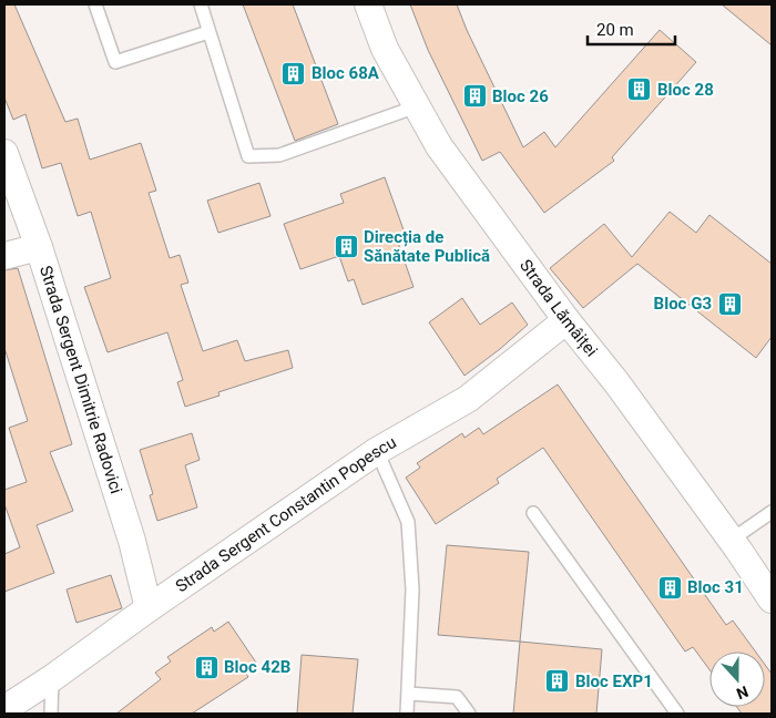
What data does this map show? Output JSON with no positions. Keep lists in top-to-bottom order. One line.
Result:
{"streets":{"street":["Strada Lămâiței","Strada Sergent Dimitrie Radovici","Strada Sergent Constantin Popescu"]},"crossings":[["Strada Lămâiței","Strada Sergent Constantin Popescu"],["Strada Sergent Dimitrie Radovici","Strada Sergent Constantin Popescu"]],"places":{"building":["Bloc 68A","Bloc 28","Bloc 26","Direcția de Sănătate Publică","Bloc G3","Bloc 31","Bloc 42B","Bloc EXP1"]},"scale_bar":"20 m","north":"bottom"}
